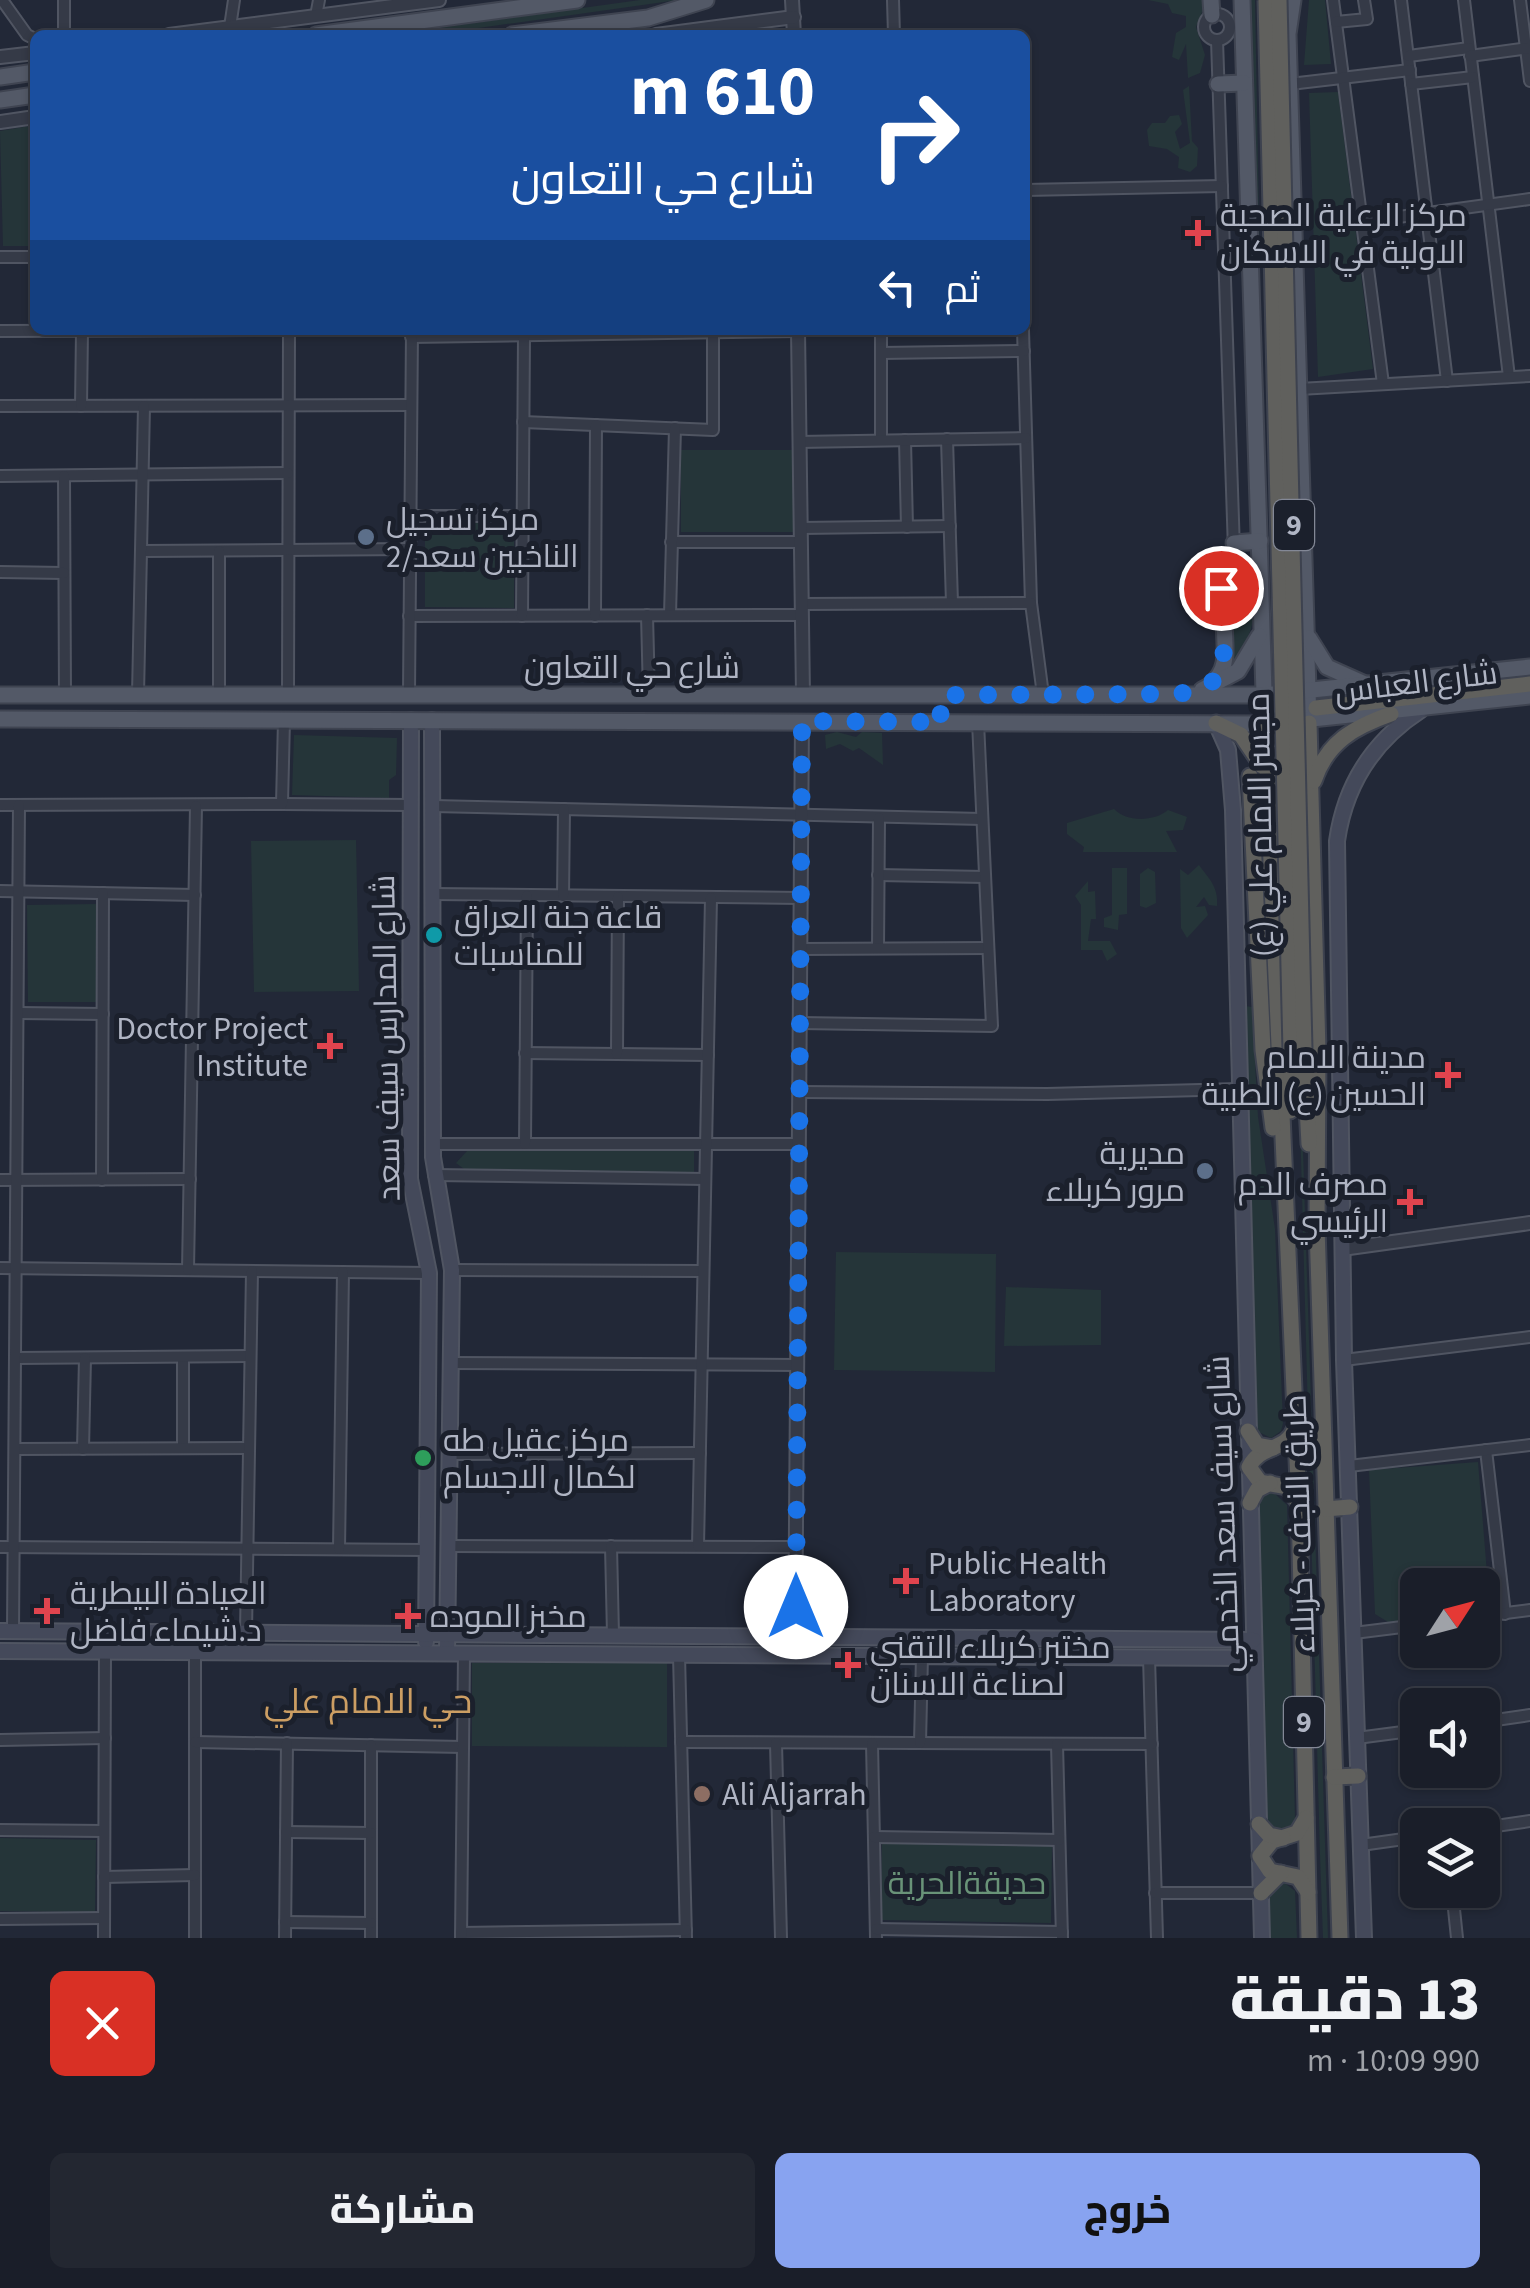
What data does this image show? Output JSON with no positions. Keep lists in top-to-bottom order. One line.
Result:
{"streets":{"highway":["9","مجسر الامام علي (ع)","طريق النجف - كربلاء"],"main road":["شارع حي التعاون","شارع العباس","شارع المدارس سيف سعد","شارع سيف سعد الخدمي"]},"crossings":[["9","مجسر الامام علي (ع)"],["شارع حي التعاون","شارع العباس"],["شارع حي التعاون","شارع المدارس سيف سعد"],["شارع حي التعاون","شارع سيف سعد الخدمي"],["مجسر الامام علي (ع)","طريق النجف - كربلاء"]],"districts":["حي الامام علي"],"parks":["حديقةالحرية"],"places":{"health":["مركز الرعاية الصحية الاولية في الاسكان","Doctor Project Institute","مدينة الامام الحسين (ع) الطبية","مصرف الدم الرئيسي","Public Health Laboratory","العيادة البيطرية د.شيماء فاضل","مخبز الموده","مختبر كربلاء التقني لصناعة الاسنان"],"other":["مركز تسجيل الناخبين سعد/2","قاعة جنة العراق للمناسبات","مديرية مرور كربلاء","مركز عقيل طه لكمال الاجسام","Ali Aljarrah"]},"north":"top right","page":{"turn":["610 m","شارع حي التعاون"],"then":"ثم","heading":["13 دقيقة","990 m · 10:09"],"buttons":["خروج","مشاركة"]}}
